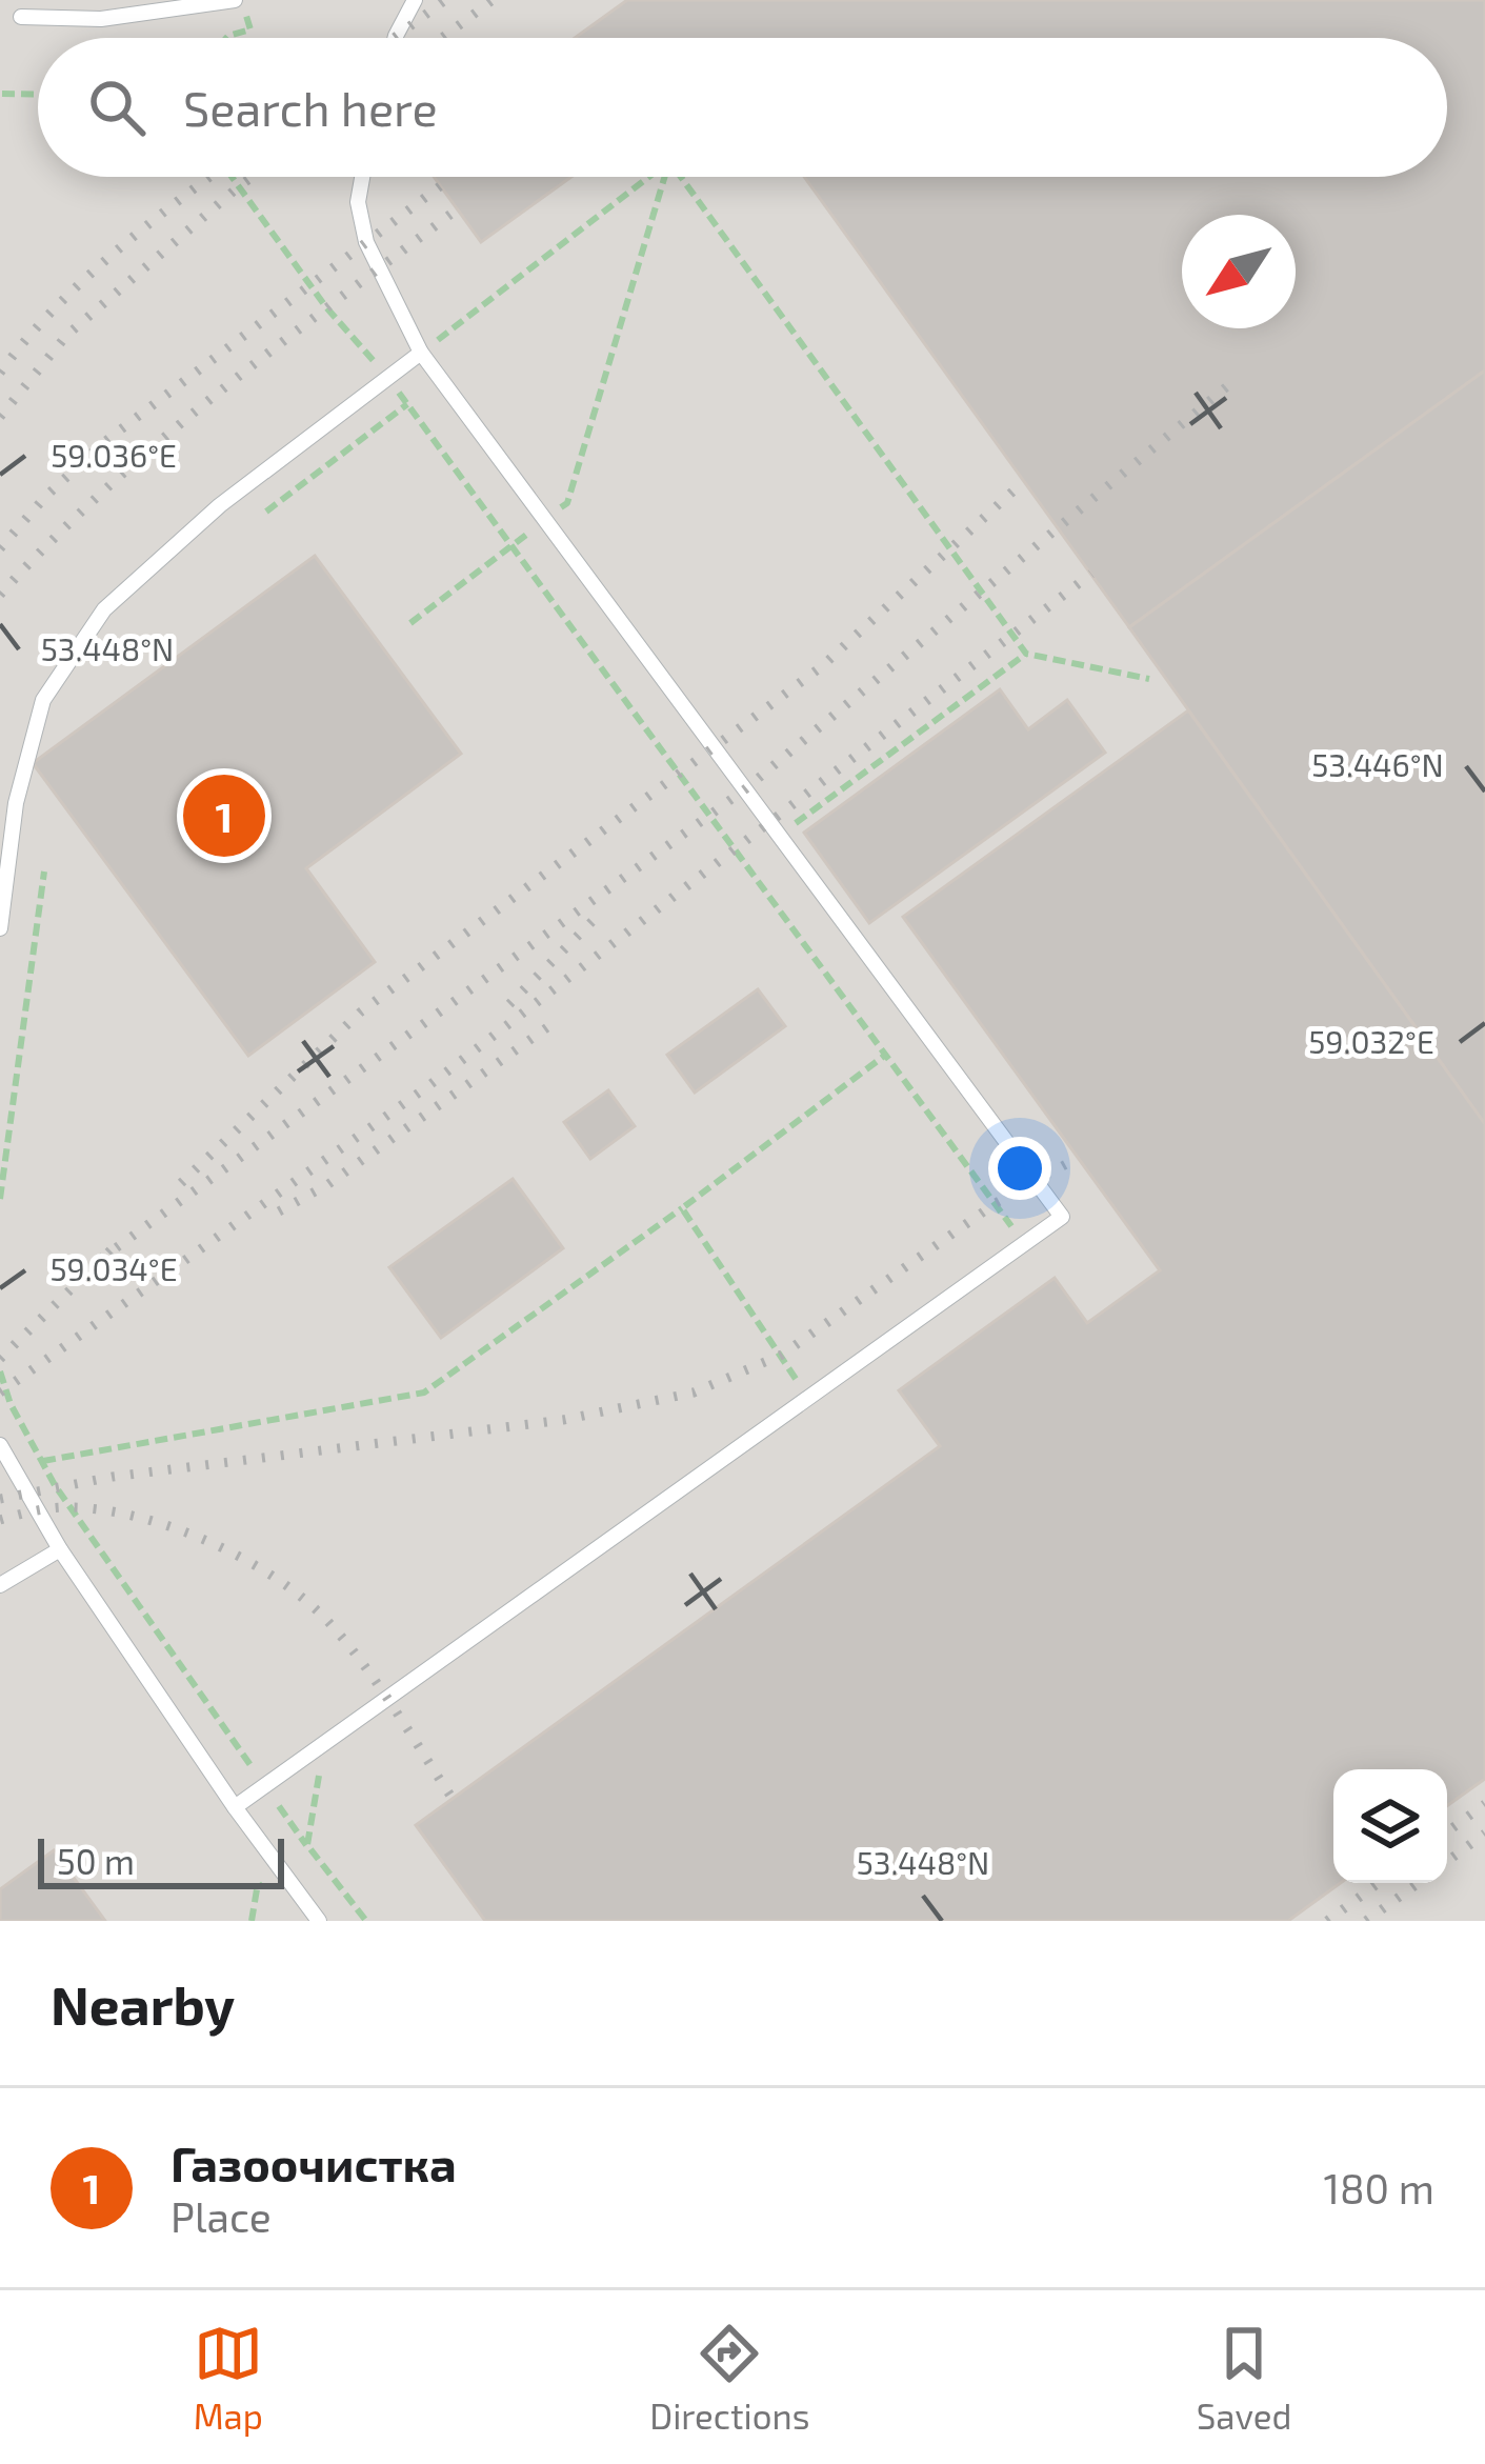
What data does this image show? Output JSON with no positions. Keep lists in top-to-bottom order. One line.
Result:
{"scale_bar":"50 m","north":"bottom left","page":{"search":"Search here","pins":"1","scale":"50 m","heading":"Nearby","list":[{"mark":"1","name":"Газоочистка","note":"Place","value":"180 m"}],"nav":["Map","Directions","Saved"]},"coordinates":["59.036°E","53.448°N","53.446°N","59.032°E","59.034°E"]}
